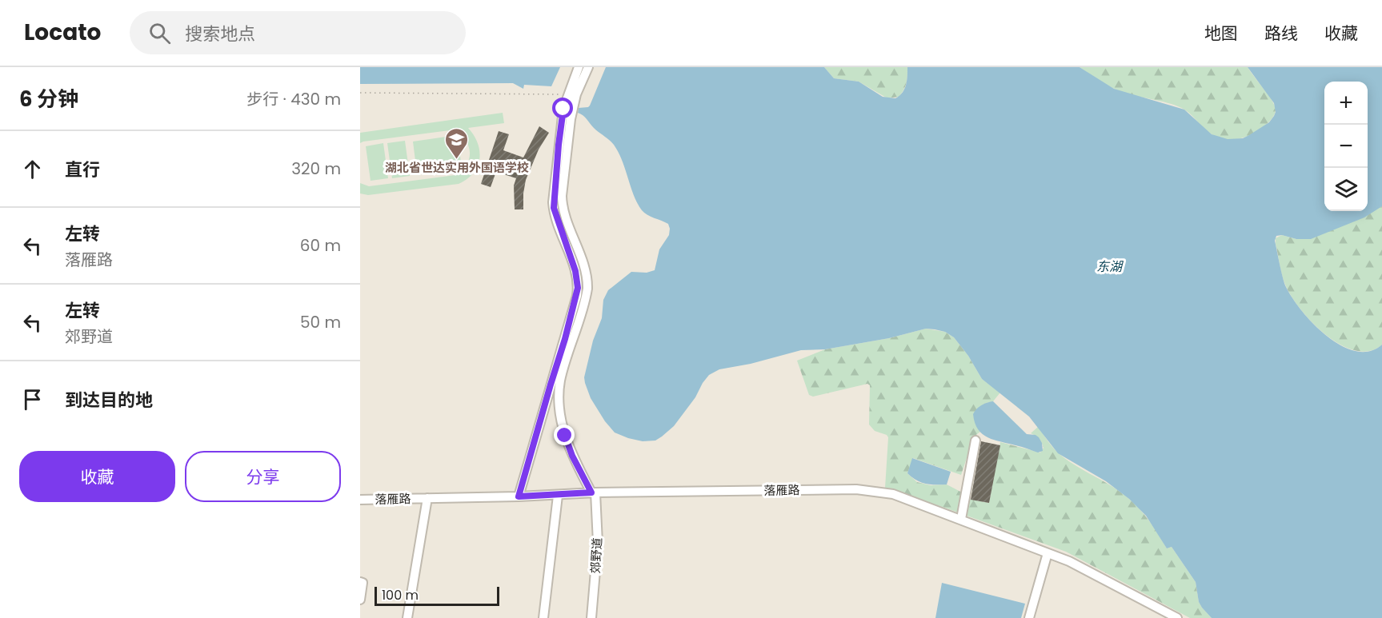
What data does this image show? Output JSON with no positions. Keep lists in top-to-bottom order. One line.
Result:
{"streets":{"street":["落雁路","郊野道"]},"crossings":[["落雁路","郊野道"]],"water":["东湖"],"places":{"school or university":["湖北省世达实用外国语学校"]},"scale_bar":"100 m","page":{"header":"Locato","search":"搜索地点","nav":["地图","路线","收藏"],"heading":["6 分钟","步行 · 430 m"],"map_buttons":["+","−"],"list":[["直行","320 m"],["左转","落雁路","60 m"],["左转","郊野道","50 m"],"到达目的地"],"buttons":["收藏","分享"],"scale":"100 m"}}
